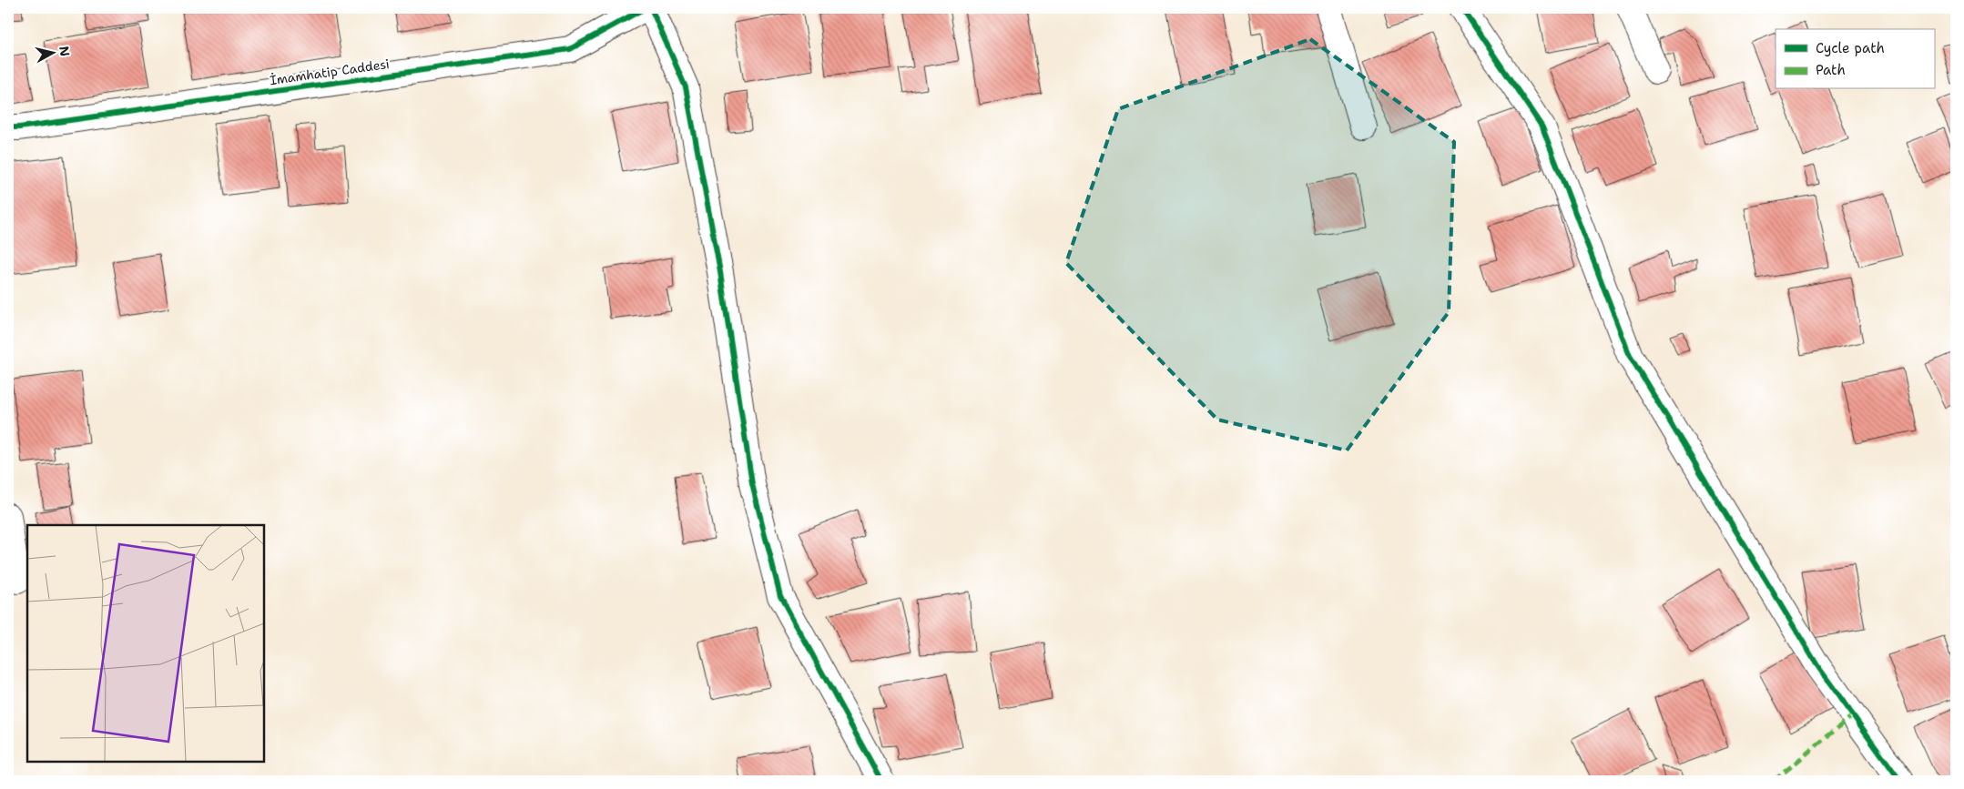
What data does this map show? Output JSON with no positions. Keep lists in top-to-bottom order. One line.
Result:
{"streets":{"street":["İmamhatip Caddesi"]},"legend":["Cycle path","Path"],"north":"right"}
